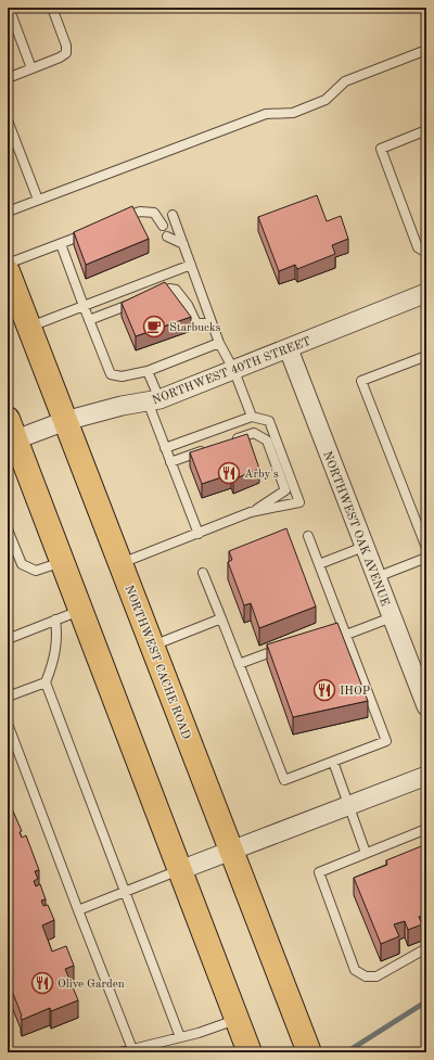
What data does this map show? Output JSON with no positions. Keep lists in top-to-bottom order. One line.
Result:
{"streets":{"main road":["NORTHWEST CACHE ROAD"],"street":["NORTHWEST 40TH STREET","NORTHWEST OAK AVENUE"]},"crossings":[["NORTHWEST 40TH STREET","NORTHWEST OAK AVENUE"],["NORTHWEST 40TH STREET","NORTHWEST CACHE ROAD"]],"places":{"cafe":["Starbucks"],"restaurant":["Arby's","IHOP","Olive Garden"]}}
